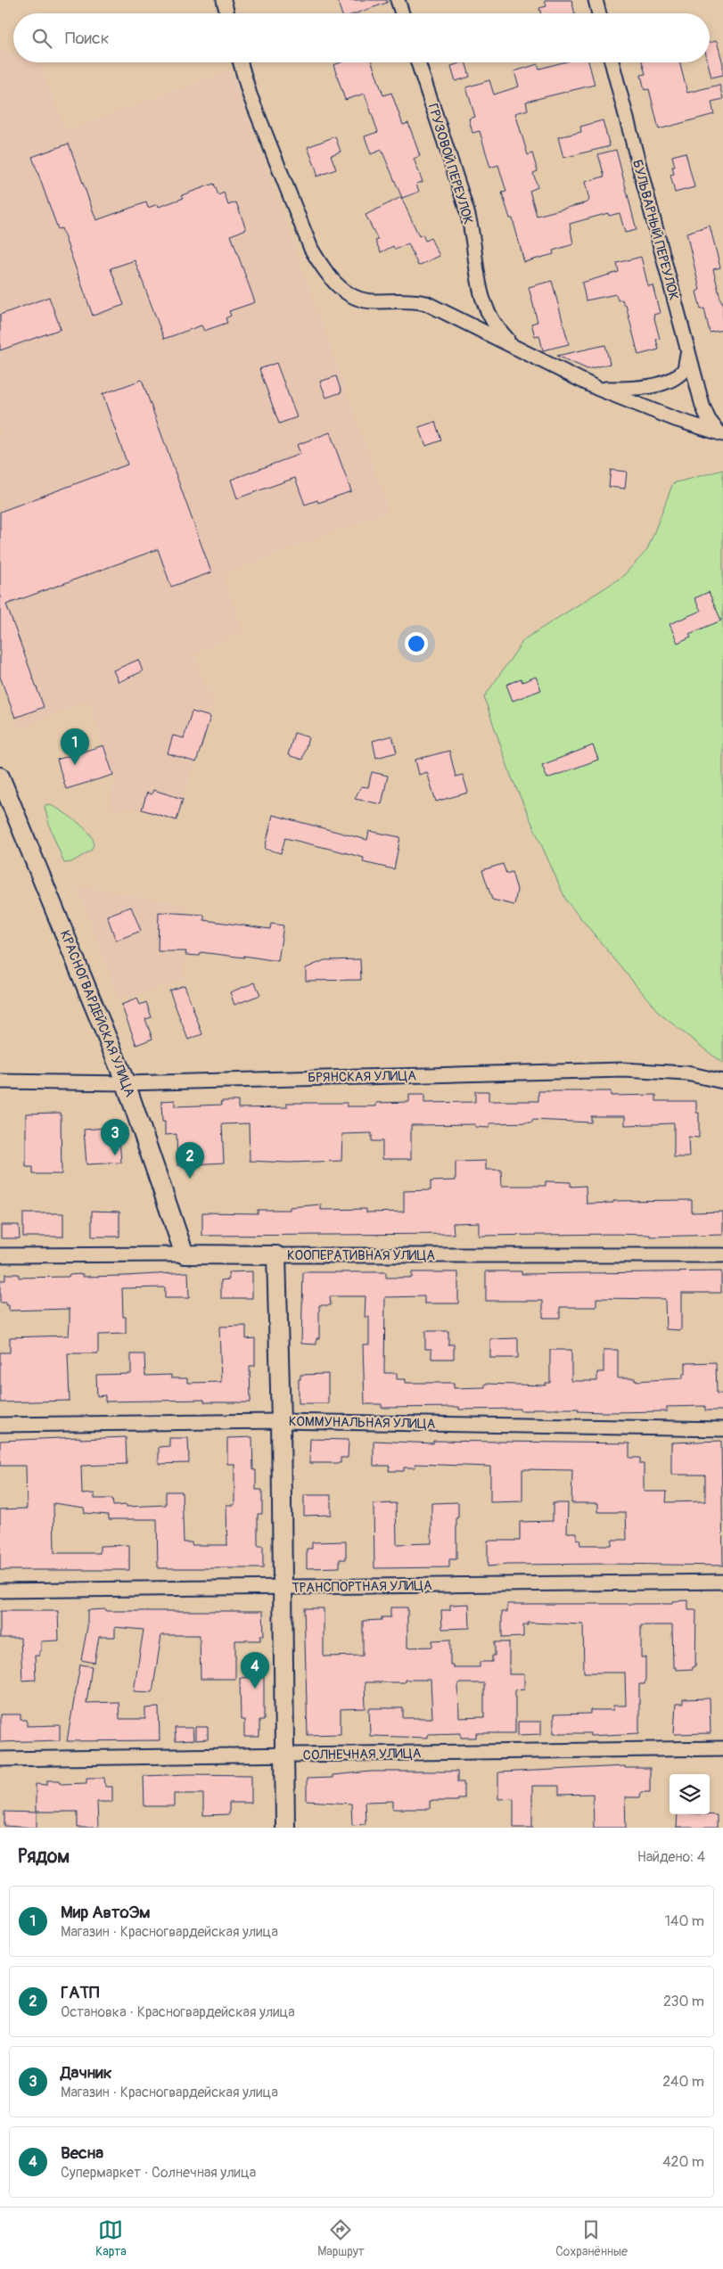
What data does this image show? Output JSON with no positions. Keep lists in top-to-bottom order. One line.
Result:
{"streets":{"street":["ГРУЗОВОЙ ПЕРЕУЛОК","БУЛЬВАРНЫЙ ПЕРЕУЛОК","КРАСНОГВАРДЕЙСКАЯ УЛИЦА","БРЯНСКАЯ УЛИЦА","КООПЕРАТИВНАЯ УЛИЦА","КОММУНАЛЬНАЯ УЛИЦА","ТРАНСПОРТНАЯ УЛИЦА","СОЛНЕЧНАЯ УЛИЦА"]},"crossings":[["КРАСНОГВАРДЕЙСКАЯ УЛИЦА","БРЯНСКАЯ УЛИЦА"],["КРАСНОГВАРДЕЙСКАЯ УЛИЦА","КООПЕРАТИВНАЯ УЛИЦА"]],"page":{"search":"Поиск","pins":["1","3","2","4"],"heading":["Рядом","Найдено: 4"],"list":[{"mark":"1","name":"Мир АвтоЭм","note":"Магазин · Красногвардейская улица","value":"140 m"},{"mark":"2","name":"ГАТП","note":"Остановка · Красногвардейская улица","value":"230 m"},{"mark":"3","name":"Дачник","note":"Магазин · Красногвардейская улица","value":"240 m"},{"mark":"4","name":"Весна","note":"Супермаркет · Солнечная улица","value":"420 m"}],"nav":["Карта","Маршрут","Сохранённые"]}}
